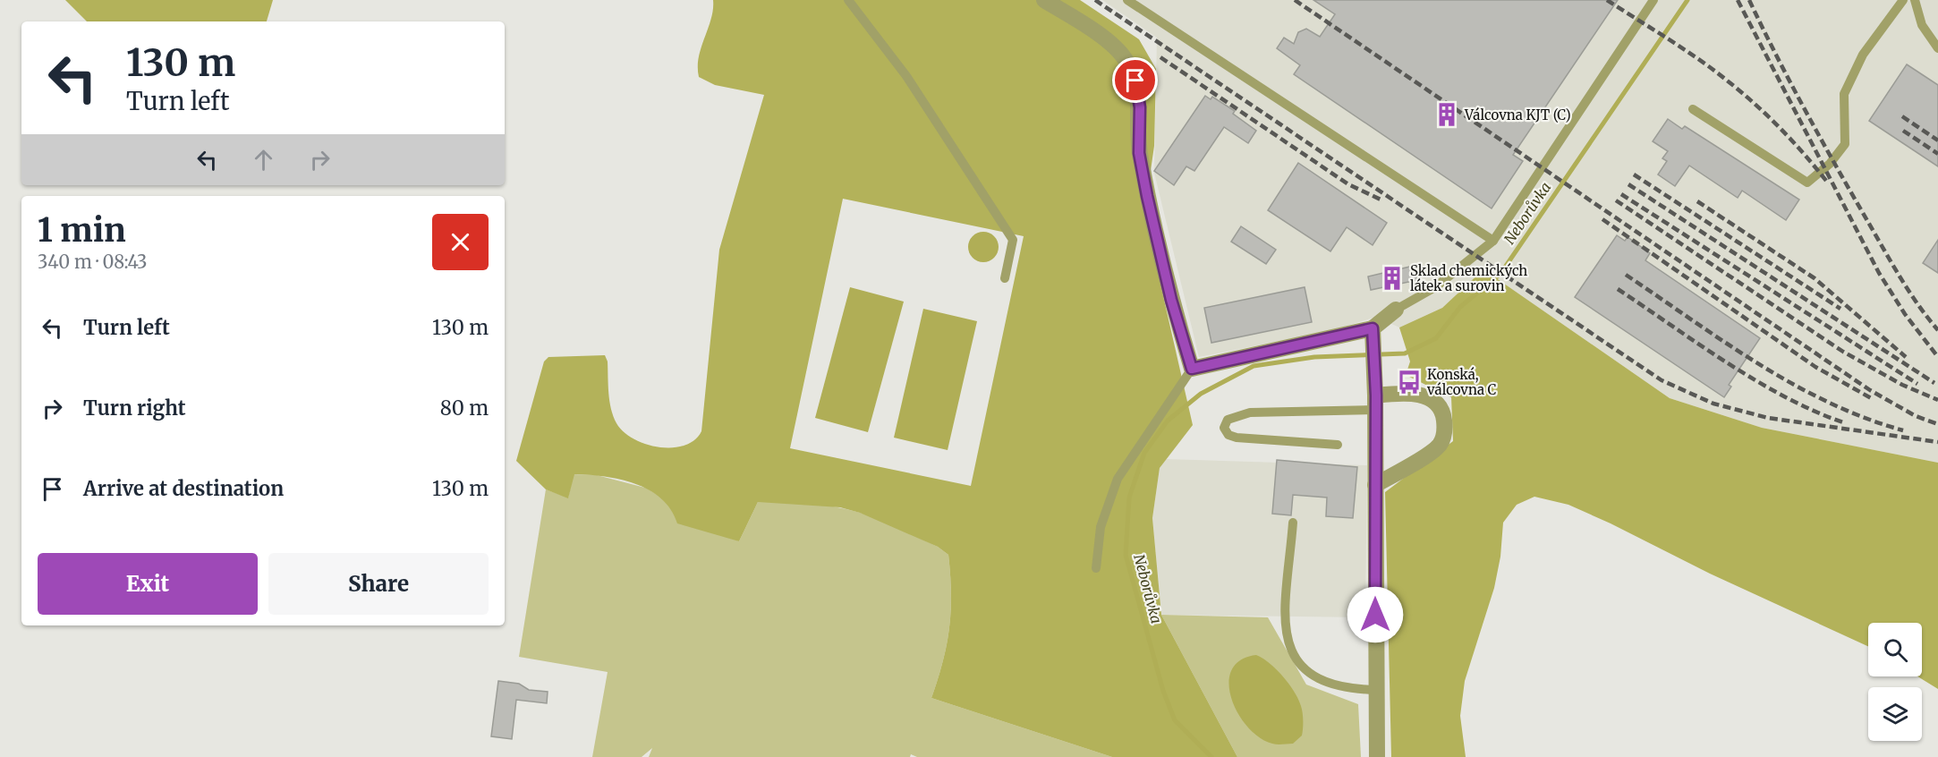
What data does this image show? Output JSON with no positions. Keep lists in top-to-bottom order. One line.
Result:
{"water":["Neborůvka"],"places":{"building":["Válcovna KJT (C)","Sklad chemických látek a surovin"],"bus stop":["Konská, válcovna C"]},"page":{"turn":["130 m","Turn left"],"heading":["1 min","340 m · 08:43"],"list":[{"name":"Turn left","value":"130 m"},{"name":"Turn right","value":"80 m"},{"name":"Arrive at destination","value":"130 m"}],"buttons":["Exit","Share"]}}
